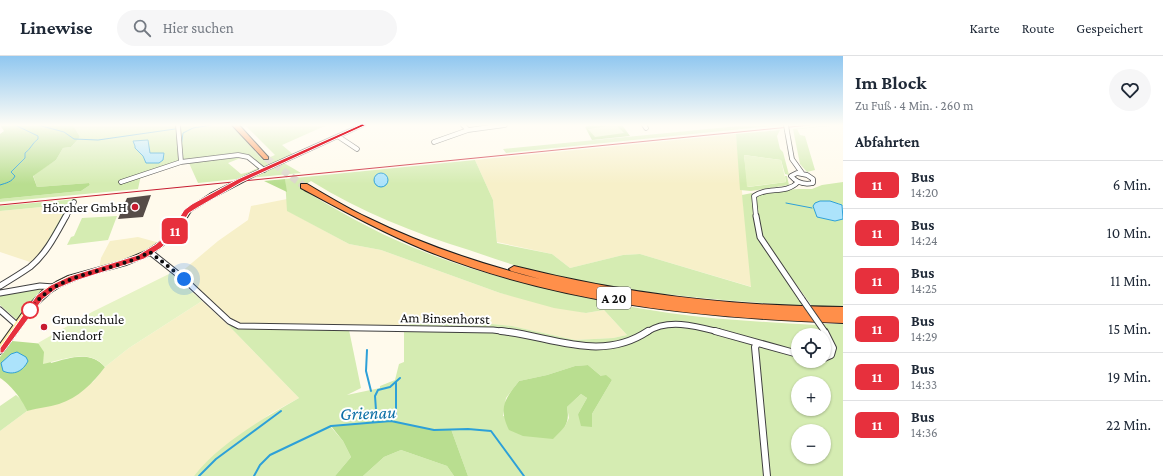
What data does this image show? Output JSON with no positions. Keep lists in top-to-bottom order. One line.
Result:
{"streets":{"highway":["A 20"],"street":["Am Binsenhorst"]},"water":["Grienau"],"places":["Hörcher GmbH","Grundschule Niendorf"],"lines":["bus line 11"],"page":{"header":"Linewise","search":"Hier suchen","nav":["Karte","Route","Gespeichert"],"on_map":"11","heading":[["Im Block","Zu Fuß · 4 Min. · 260 m"],"Abfahrten"],"list":[{"mark":"11","name":"Bus","note":"14:20","value":"6 Min."},{"mark":"11","name":"Bus","note":"14:24","value":"10 Min."},{"mark":"11","name":"Bus","note":"14:25","value":"11 Min."},{"mark":"11","name":"Bus","note":"14:29","value":"15 Min."},{"mark":"11","name":"Bus","note":"14:33","value":"19 Min."},{"mark":"11","name":"Bus","note":"14:36","value":"22 Min."}],"map_buttons":["+","−"]}}
